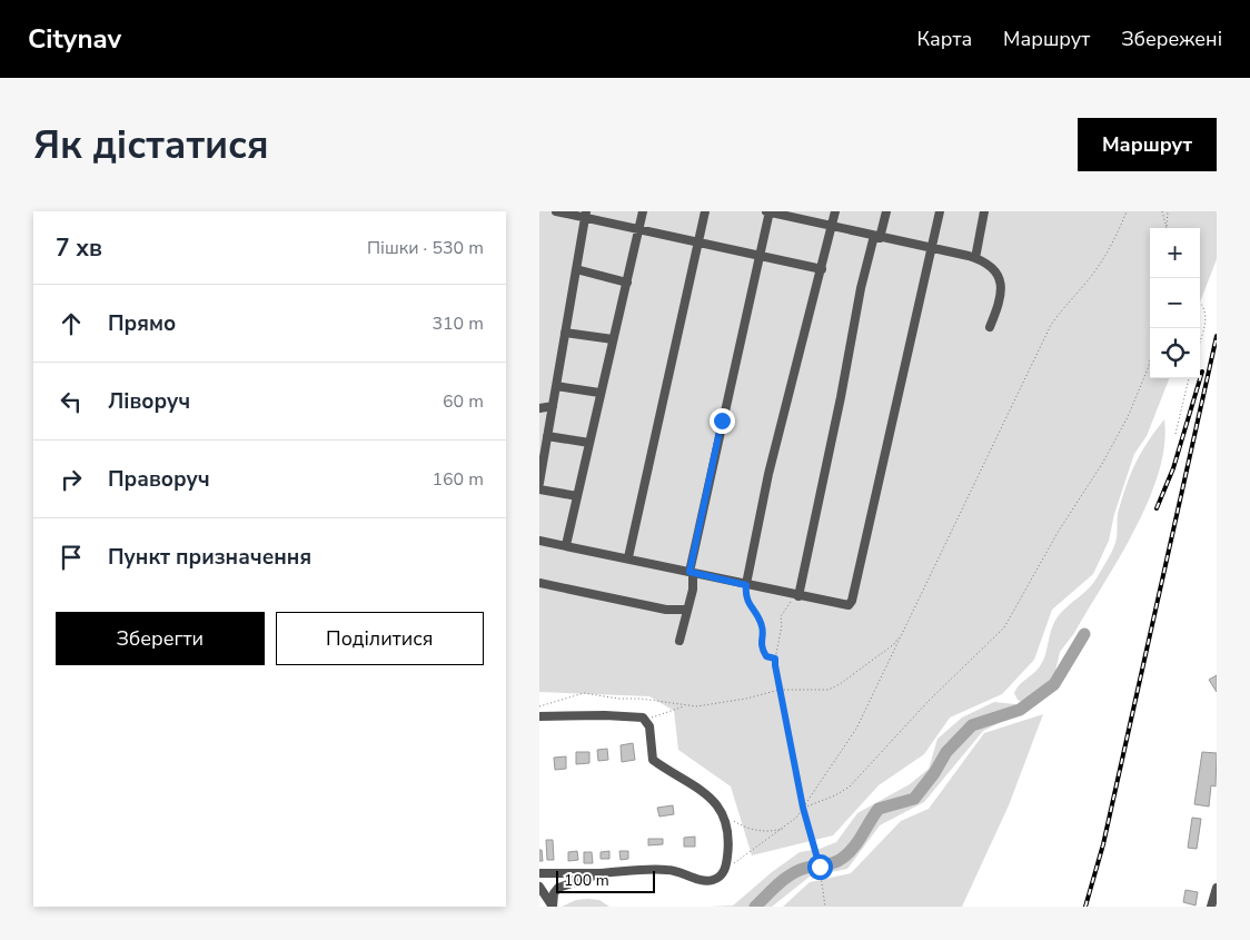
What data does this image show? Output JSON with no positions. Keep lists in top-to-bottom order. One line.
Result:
{"scale_bar":"100 m","page":{"header":"Citynav","nav":["Карта","Маршрут","Збережені"],"buttons":["Маршрут",["Зберегти","Поділитися"]],"title":"Як дістатися","heading":["7 хв","Пішки · 530 m"],"map_buttons":["+","−"],"list":[["Прямо","310 m"],["Ліворуч","60 m"],["Праворуч","160 m"],"Пункт призначення"],"scale":"100 m"}}
